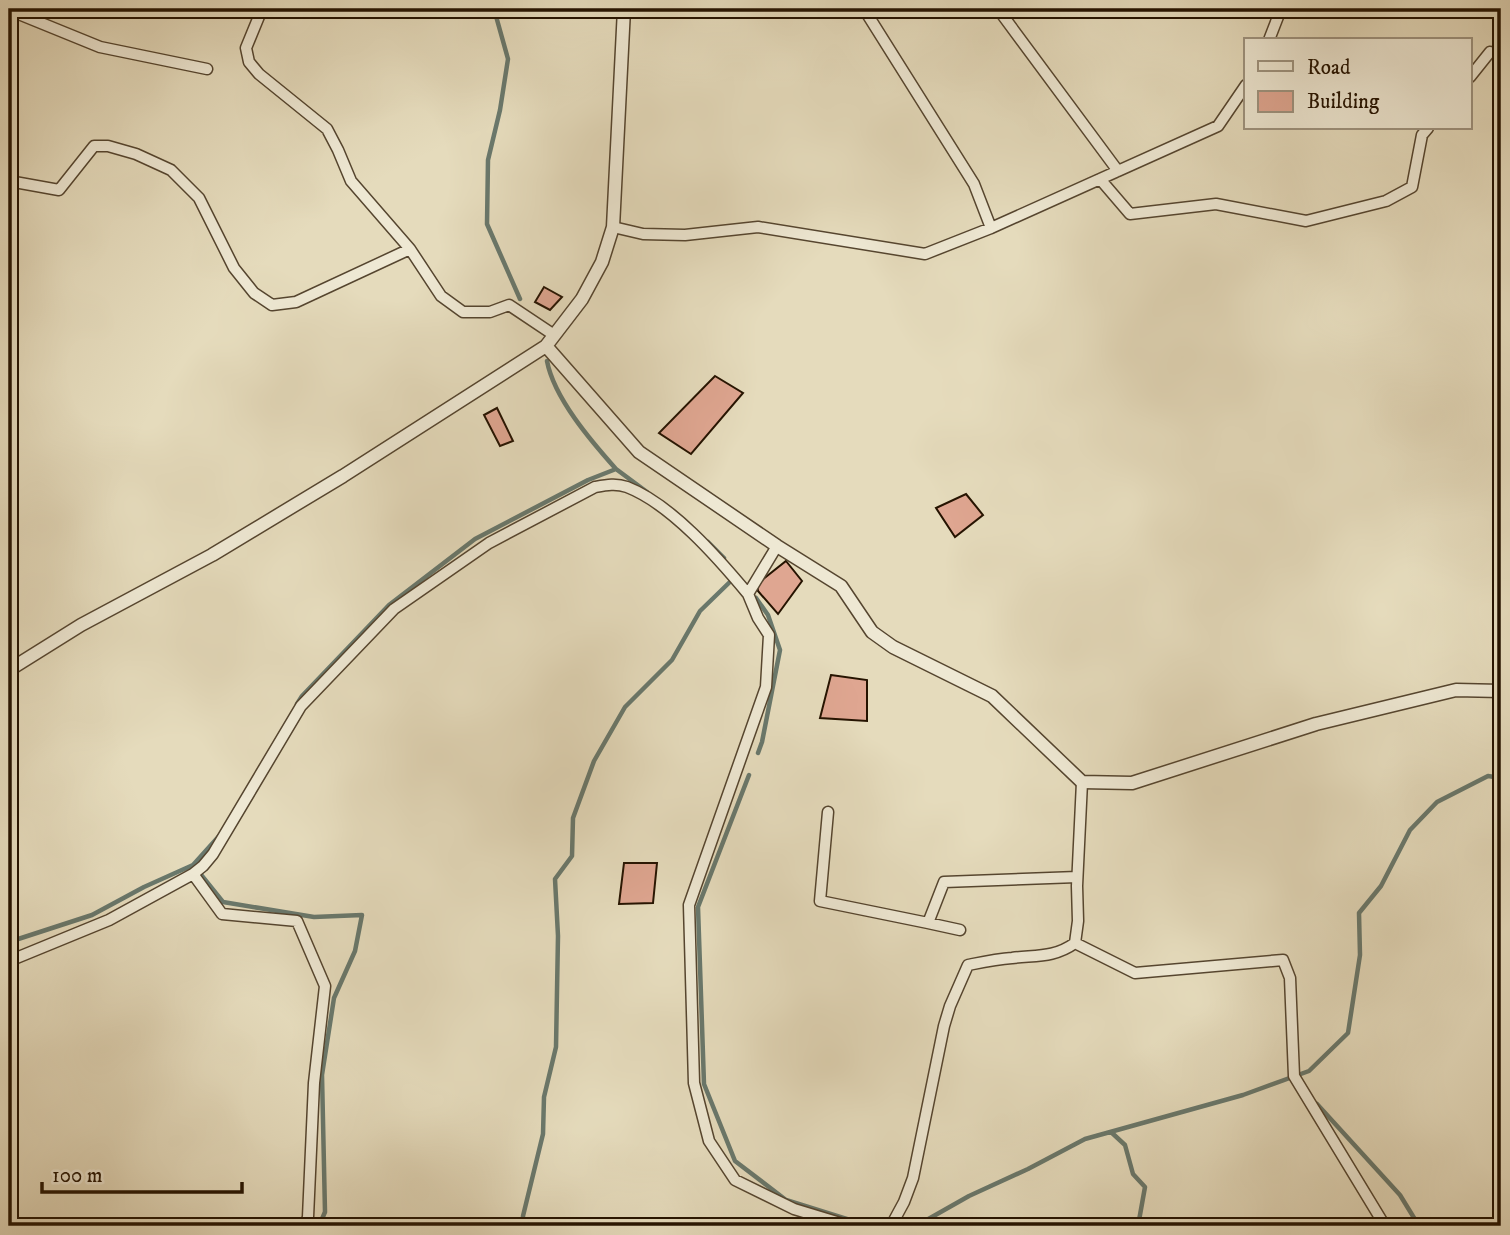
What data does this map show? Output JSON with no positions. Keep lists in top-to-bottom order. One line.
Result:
{"legend":["Road","Building"],"scale_bar":"100 m"}
